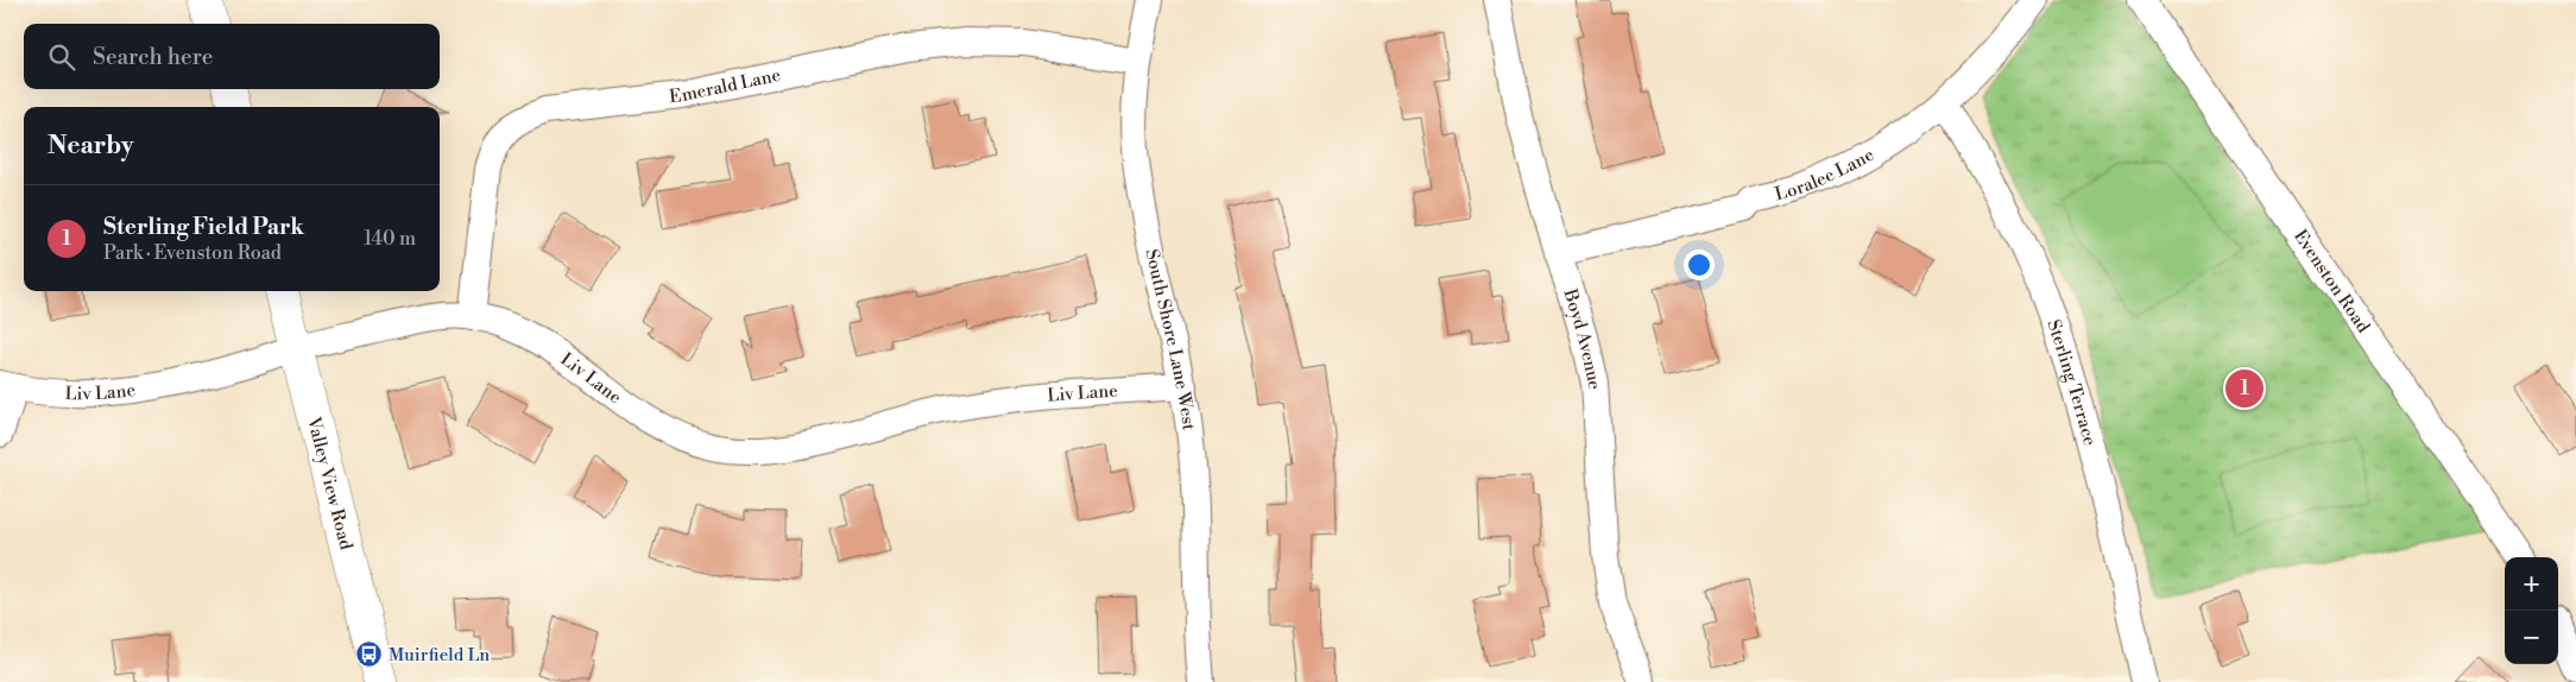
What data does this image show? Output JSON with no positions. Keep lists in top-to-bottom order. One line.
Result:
{"streets":{"street":["Emerald Lane","Loralee Lane","Evenston Road","South Shore Lane West","Boyd Avenue","Liv Lane","Sterling Terrace","Valley View Road"]},"crossings":[["Emerald Lane","South Shore Lane West"],["Emerald Lane","Liv Lane"],["Loralee Lane","Boyd Avenue"],["Loralee Lane","Sterling Terrace"],["South Shore Lane West","Liv Lane"],["Liv Lane","Valley View Road"]],"places":{"bus stop":["Muirfield Ln"]},"page":{"search":"Search here","heading":"Nearby","list":[{"mark":"1","name":"Sterling Field Park","note":"Park · Evenston Road","value":"140 m"}],"pins":"1","map_buttons":["+","−"]}}
